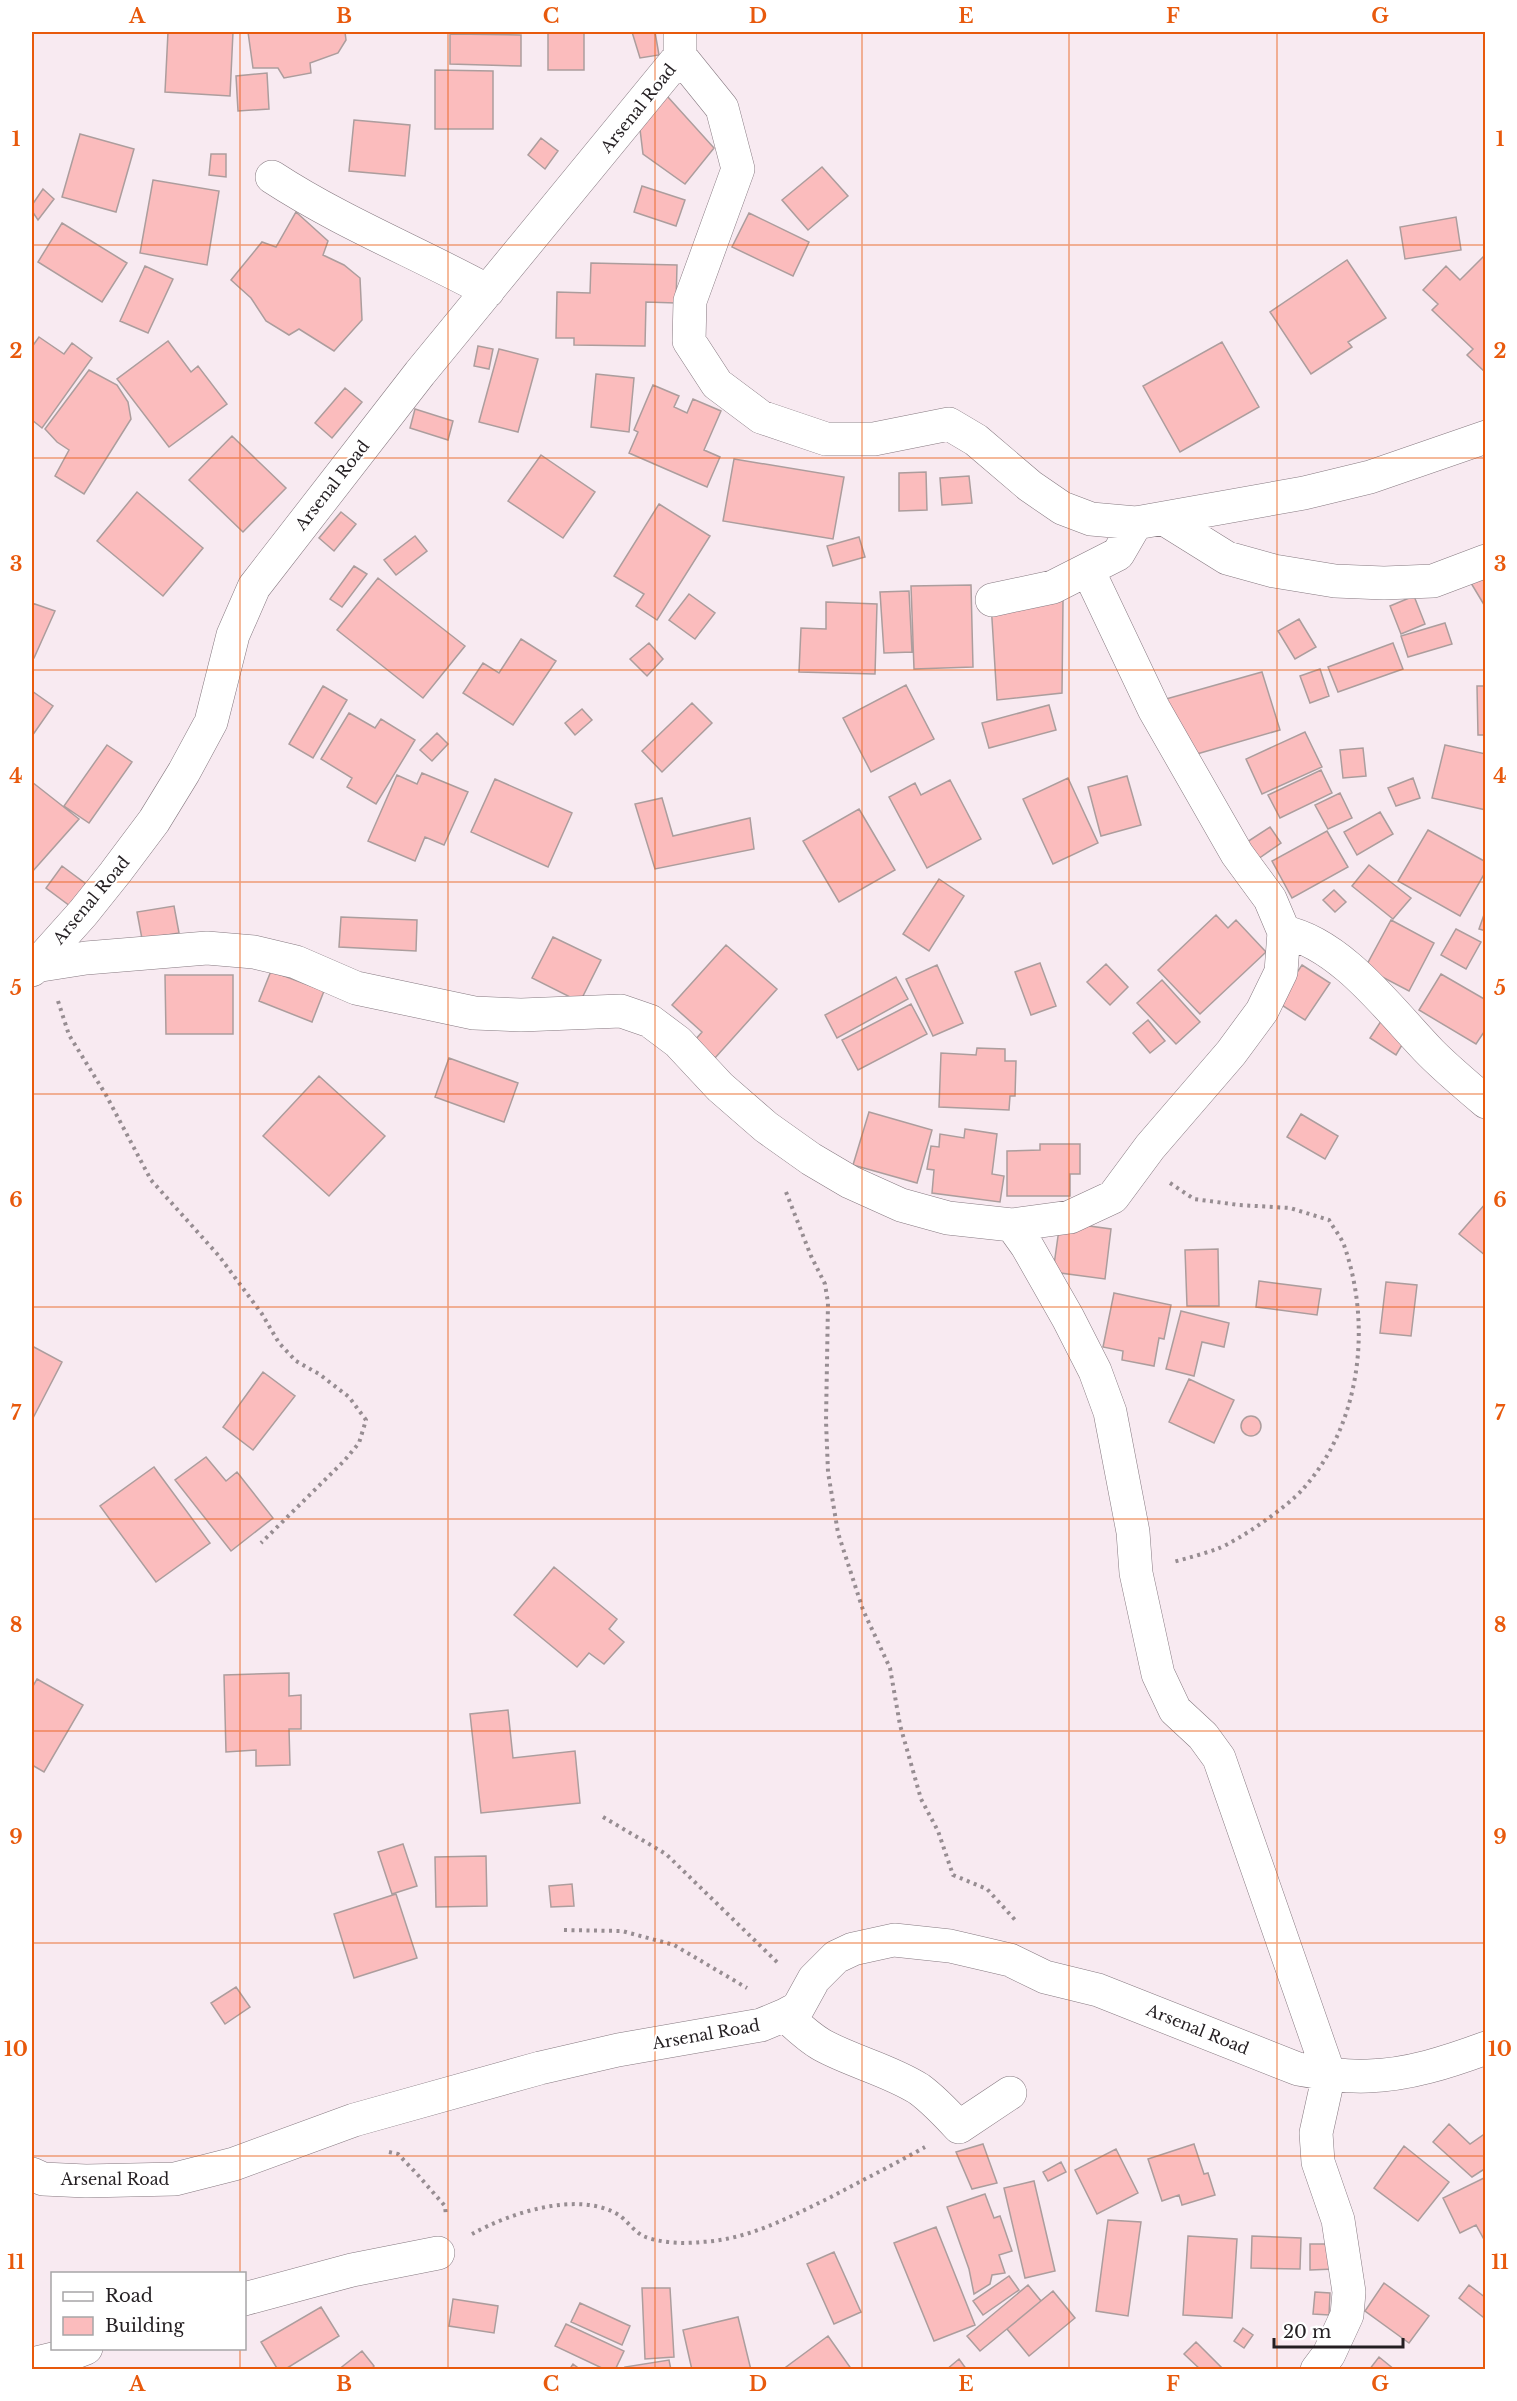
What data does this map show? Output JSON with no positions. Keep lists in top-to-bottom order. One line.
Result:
{"streets":{"street":["Arsenal Road"]},"legend":["Road","Building"],"scale_bar":"20 m","grid":{"columns":["A","B","C","D","E","F","G"],"rows":["1","2","3","4","5","6","7","8","9","10","11"]}}
